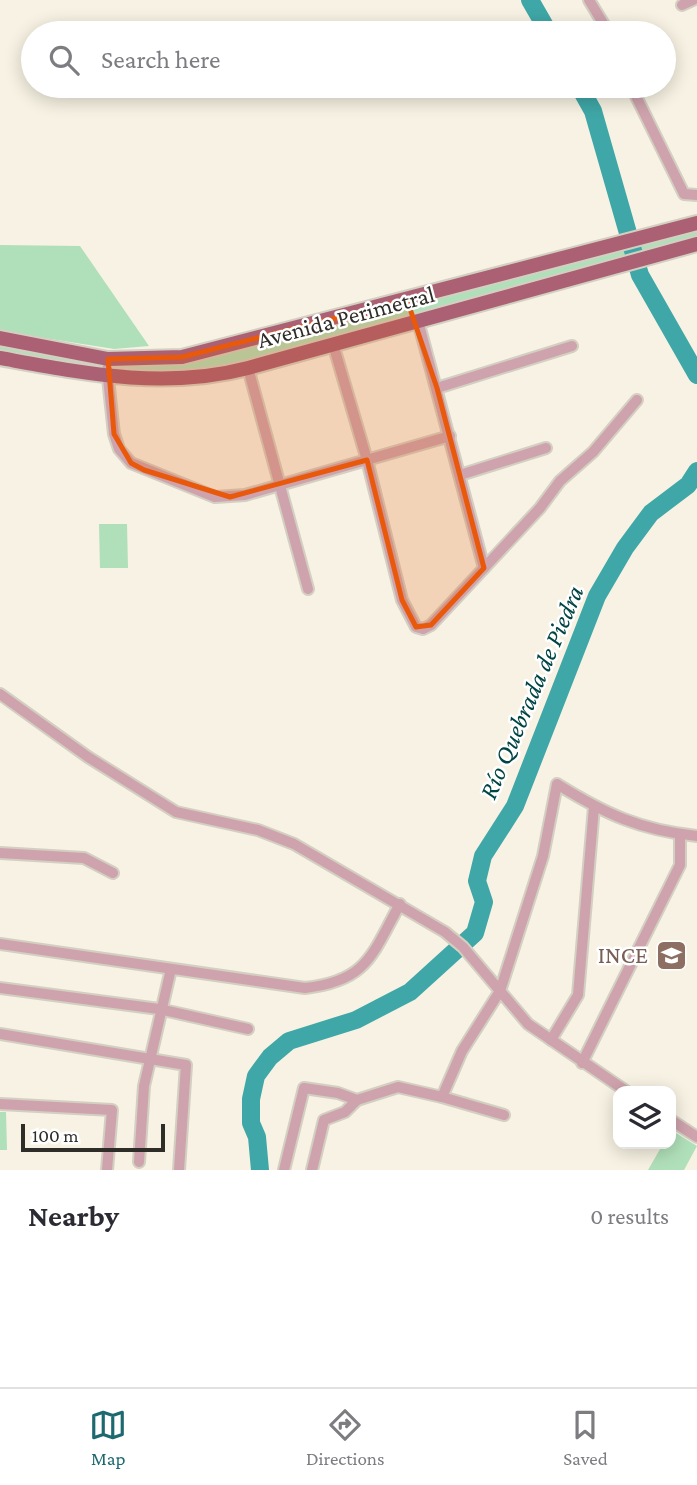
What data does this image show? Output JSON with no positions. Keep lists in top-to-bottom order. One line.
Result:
{"streets":{"main road":["Avenida Perimetral"]},"water":["Río Quebrada de Piedra"],"places":{"school or university":["INCE"]},"scale_bar":"100 m","page":{"search":"Search here","scale":"100 m","heading":["Nearby","0 results"],"nav":["Map","Directions","Saved"]}}
